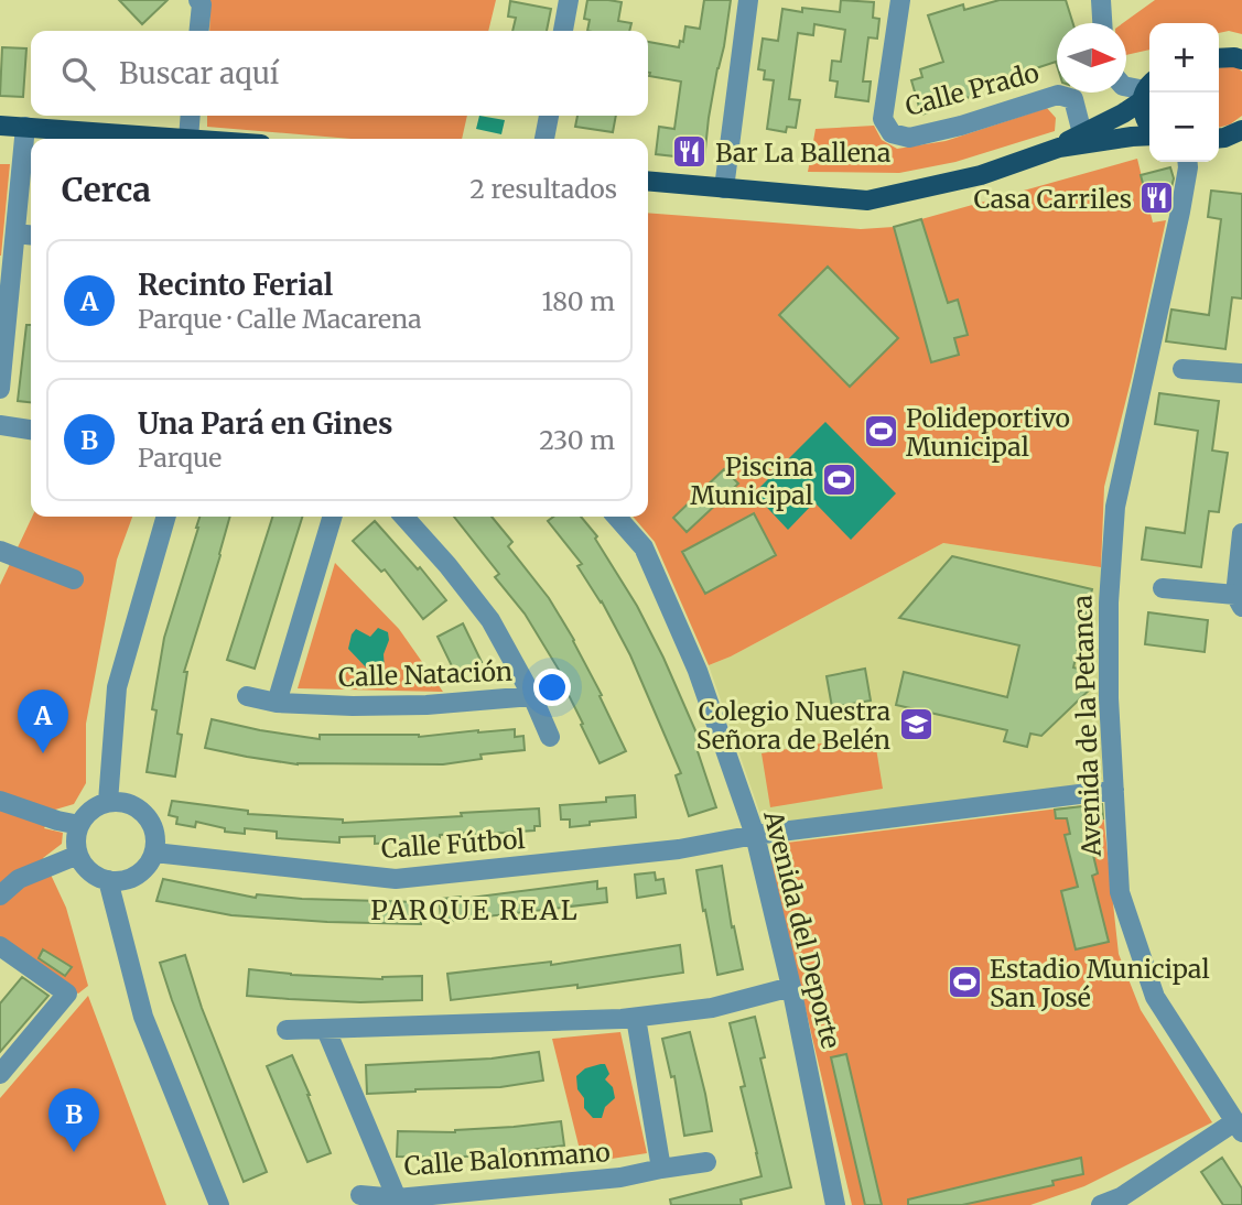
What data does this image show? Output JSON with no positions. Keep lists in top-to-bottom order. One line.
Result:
{"streets":{"street":["Calle Prado","Calle Natación","Avenida de la Petanca","Calle Fútbol","Avenida del Deporte","Calle Balonmano"]},"crossings":[["Avenida de la Petanca","Calle Fútbol"],["Calle Fútbol","Avenida del Deporte"]],"districts":["PARQUE REAL"],"places":{"restaurant":["Bar La Ballena","Casa Carriles"],"sports":["Polideportivo Municipal","Piscina Municipal","Estadio Municipal San José"],"school or university":["Colegio Nuestra Señora de Belén"]},"north":"right","page":{"map_buttons":["+","−"],"search":"Buscar aquí","heading":["Cerca","2 resultados"],"list":[{"mark":"A","name":"Recinto Ferial","note":"Parque · Calle Macarena","value":"180 m"},{"mark":"B","name":"Una Pará en Gines","note":"Parque","value":"230 m"}],"pins":["A","B"]}}
